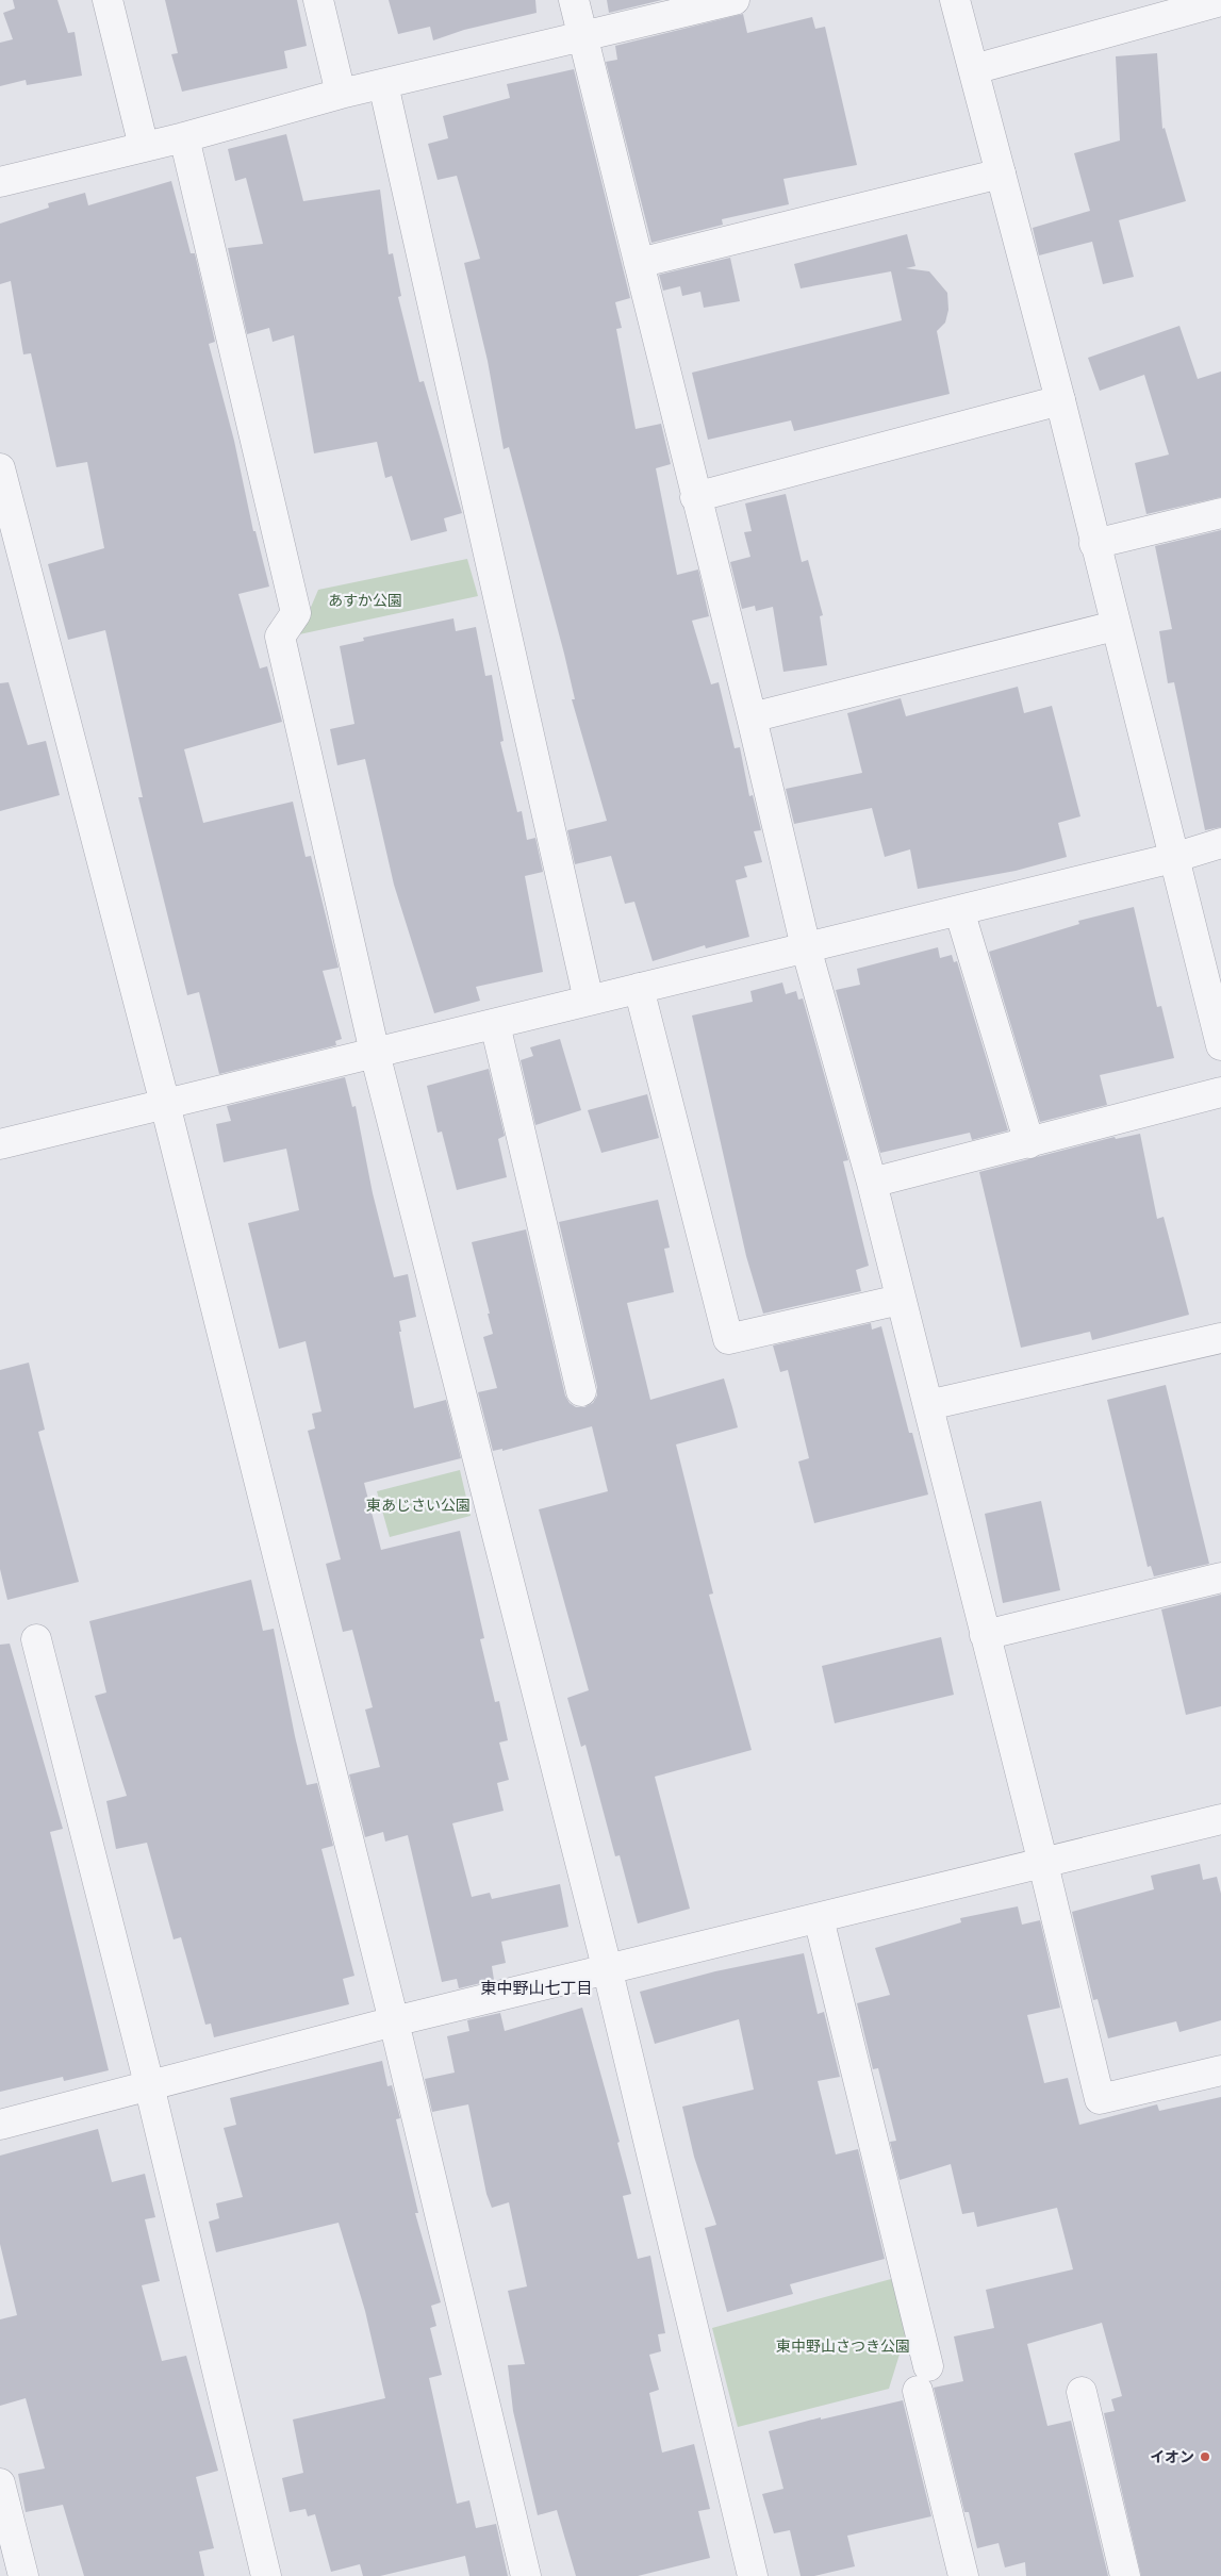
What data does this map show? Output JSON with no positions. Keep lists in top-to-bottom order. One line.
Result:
{"districts":["東中野山七丁目"],"parks":["あすか公園","東あじさい公園","東中野山さつき公園"],"places":["イオン"]}
